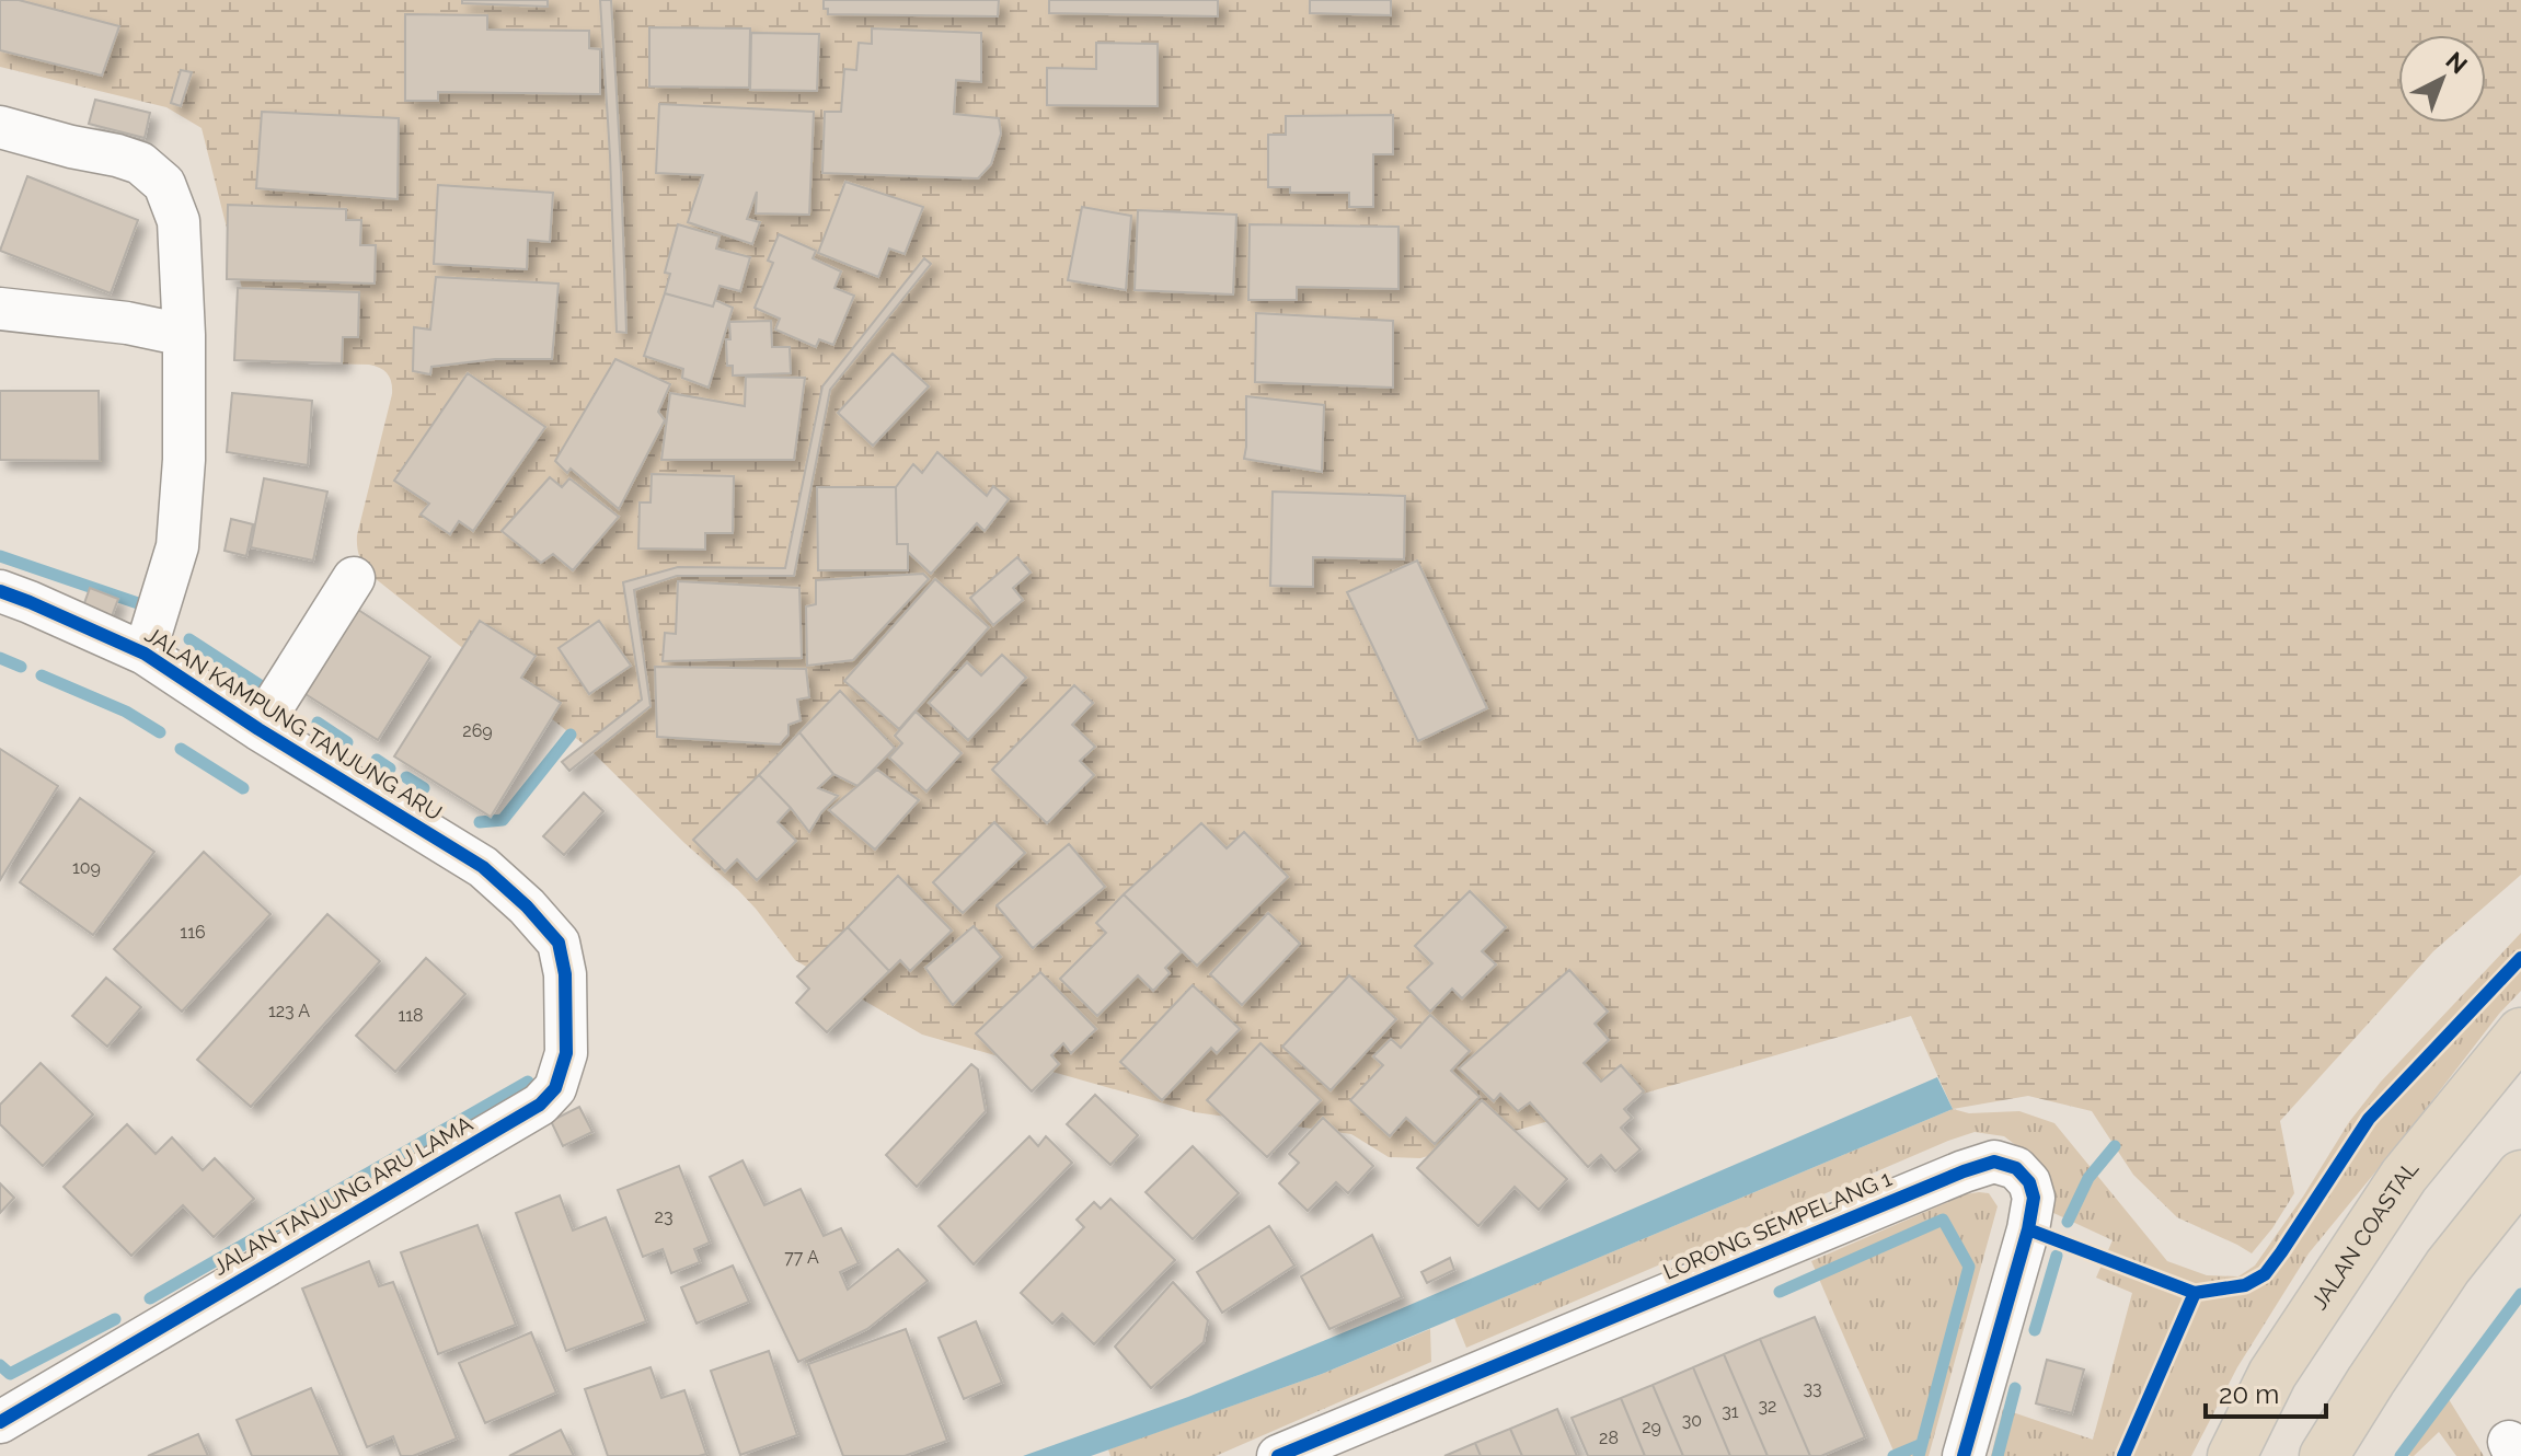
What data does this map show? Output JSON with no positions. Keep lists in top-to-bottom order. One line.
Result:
{"streets":{"highway":["JALAN COASTAL"],"street":["JALAN KAMPUNG TANJUNG ARU","JALAN TANJUNG ARU LAMA","LORONG SEMPELANG 1"]},"crossings":[["JALAN KAMPUNG TANJUNG ARU","JALAN TANJUNG ARU LAMA"]],"house_numbers":["269","109","116","123 A","118","23","77 A","33","32","31","30","29","28"],"scale_bar":"20 m","north":"top right"}
